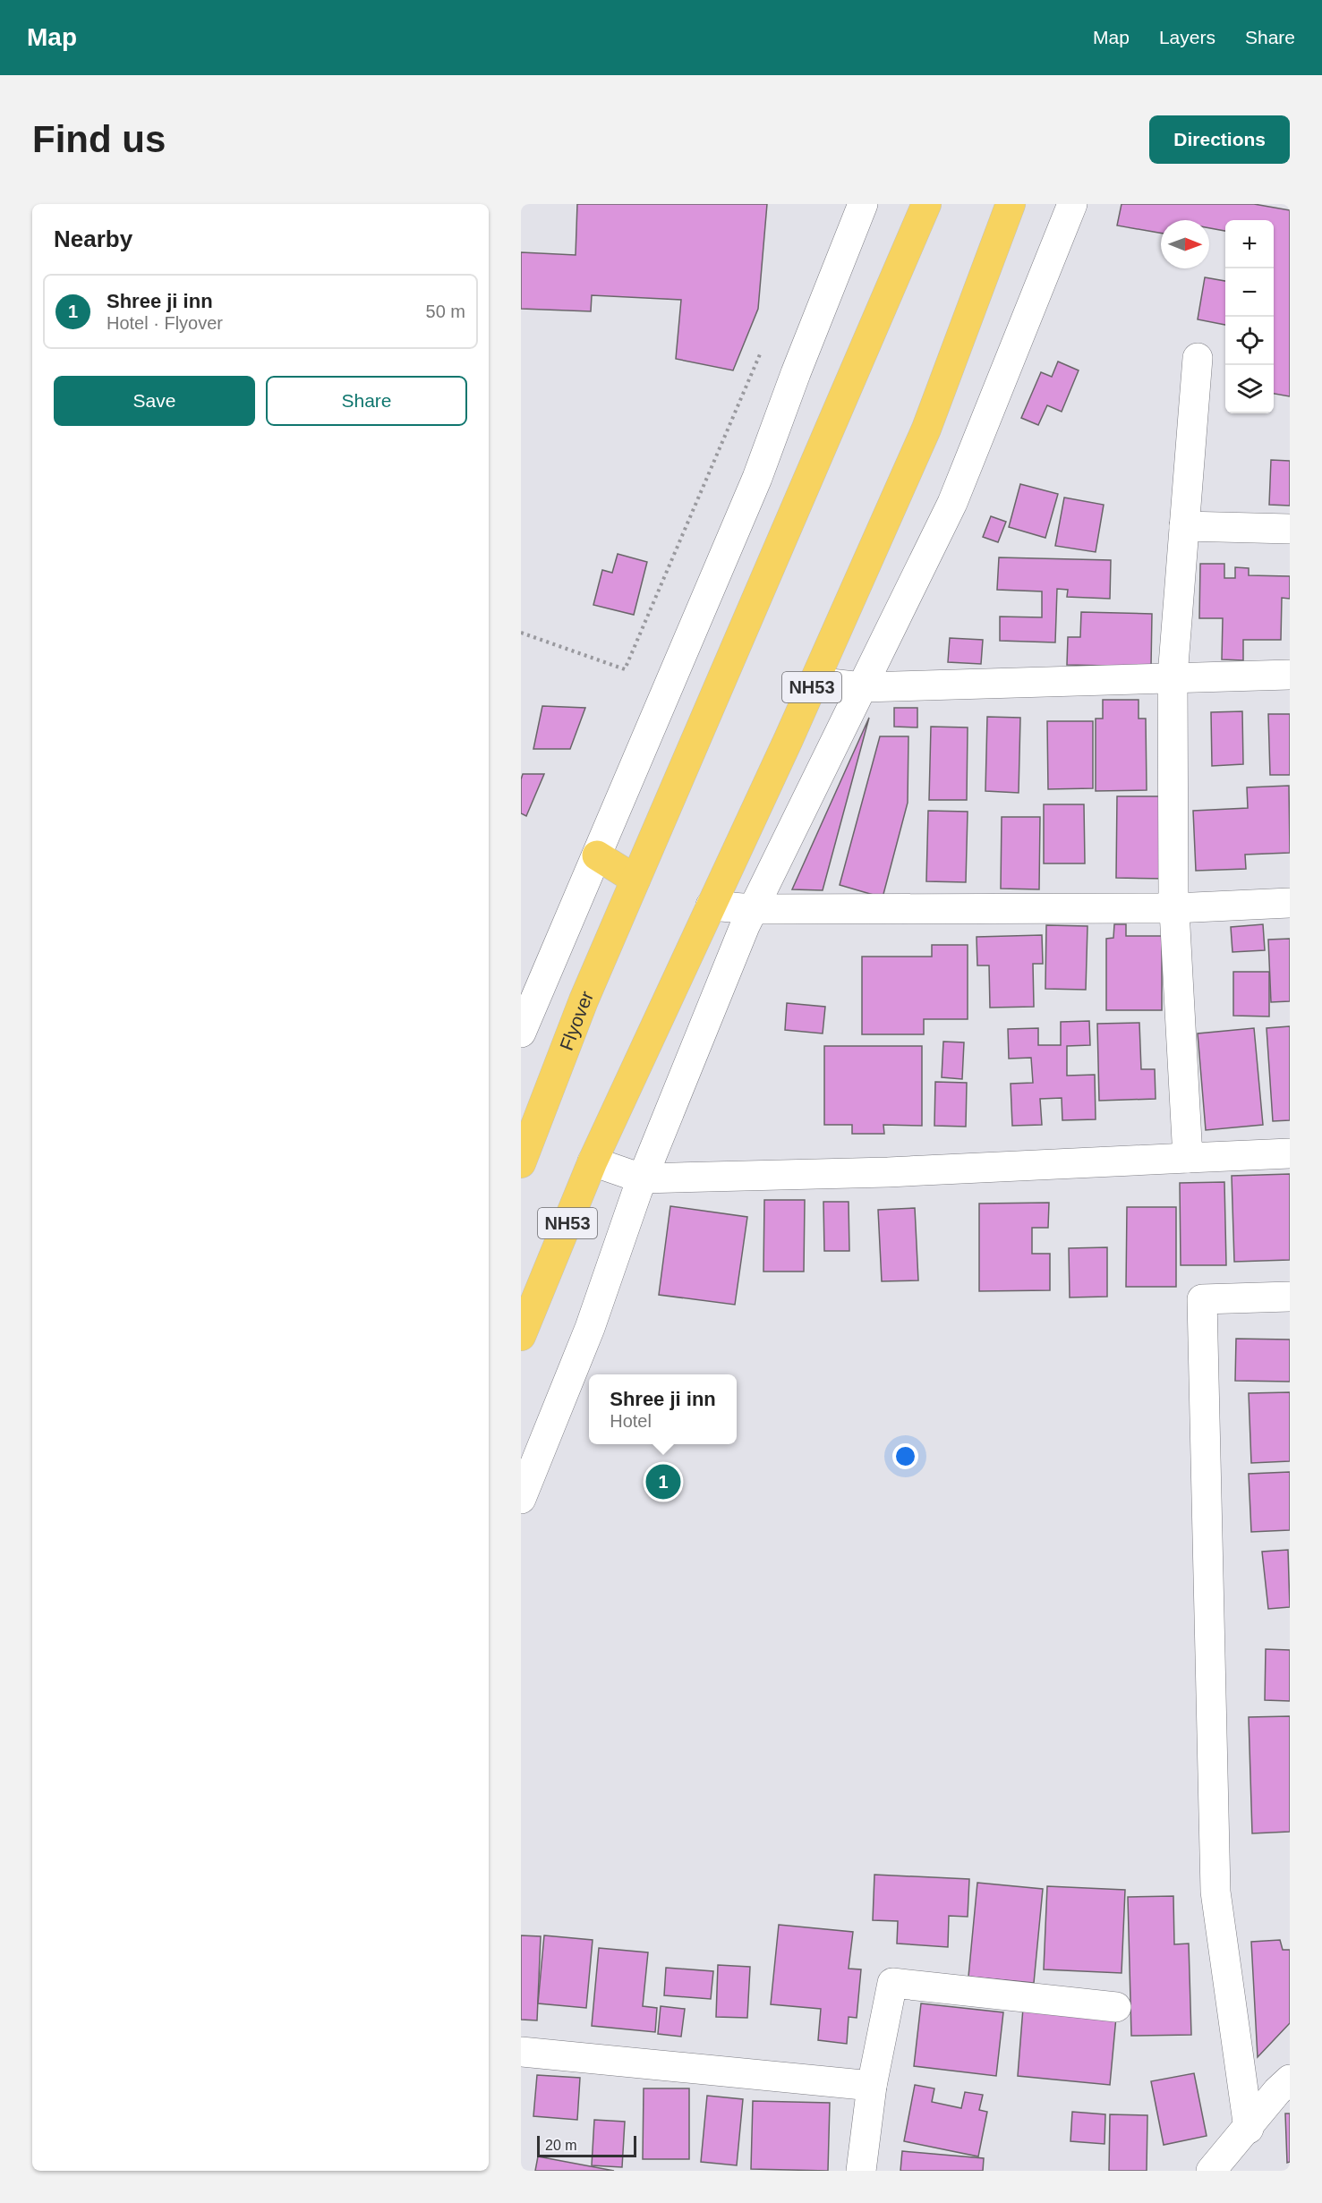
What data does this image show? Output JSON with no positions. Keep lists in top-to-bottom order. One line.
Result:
{"streets":{"highway":["NH53","Flyover"]},"scale_bar":"20 m","north":"right","page":{"header":"Map","nav":["Map","Layers","Share"],"buttons":["Directions",["Save","Share"]],"title":"Find us","heading":"Nearby","map_buttons":["+","−"],"list":[{"mark":"1","name":"Shree ji inn","note":"Hotel · Flyover","value":"50 m"}],"popup":["Shree ji inn","Hotel"],"pins":"1","scale":"20 m"}}
